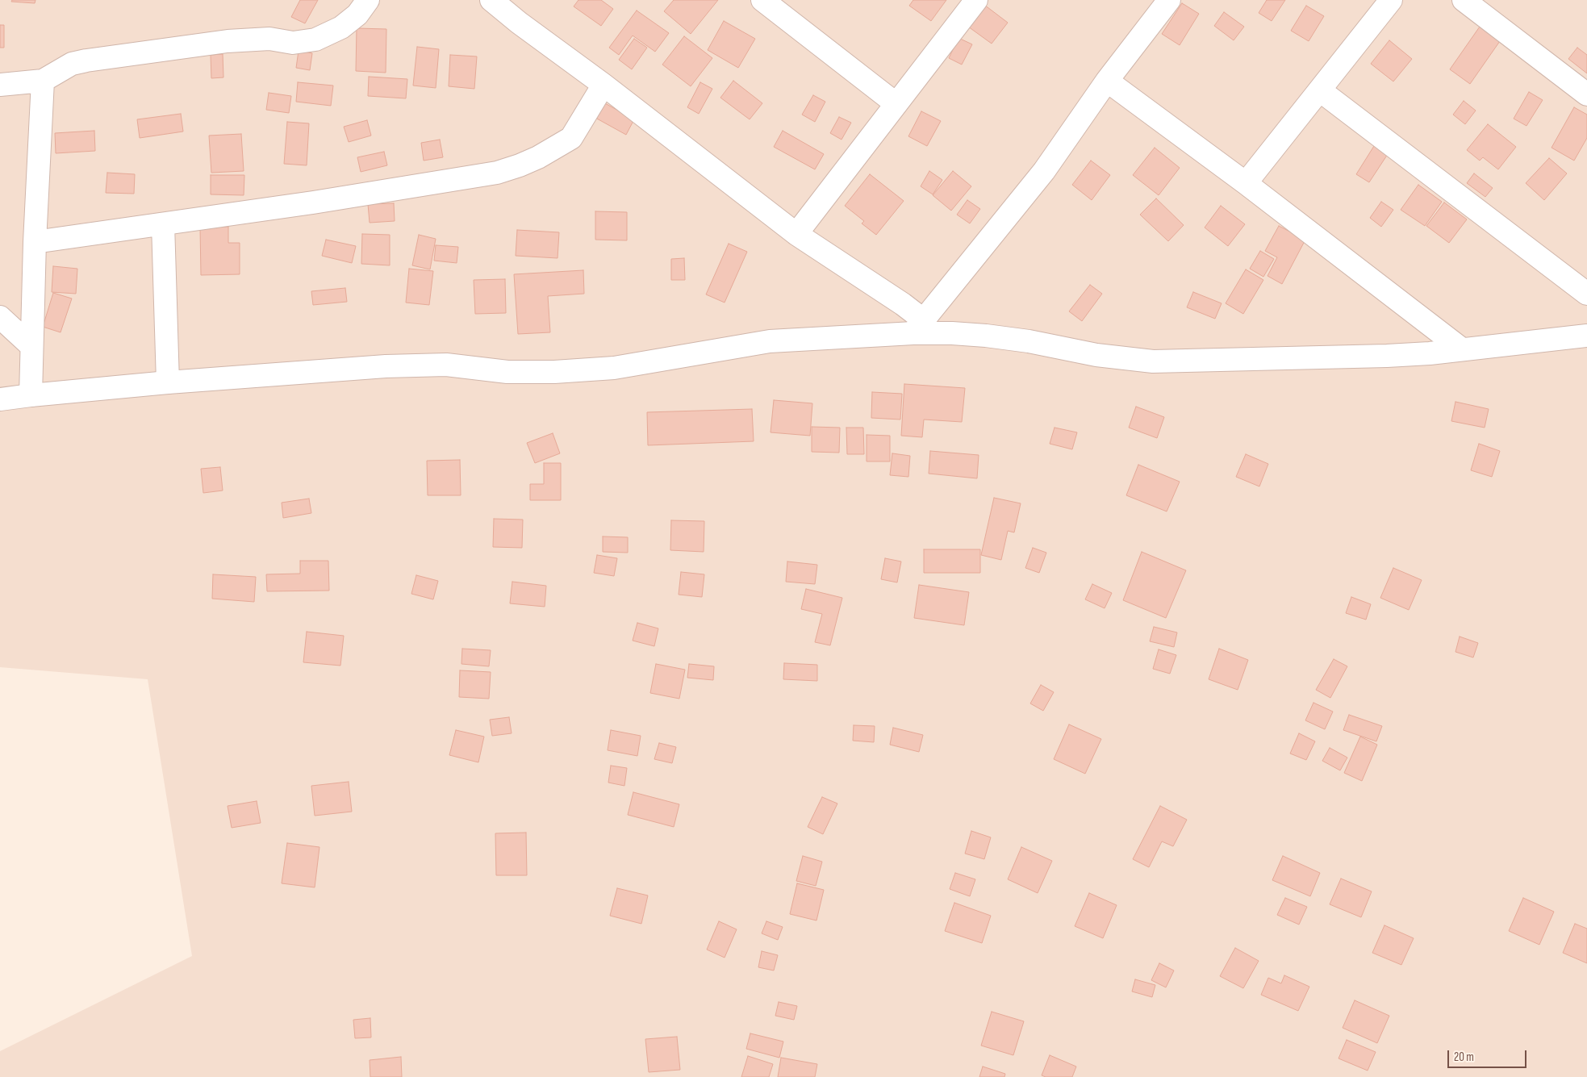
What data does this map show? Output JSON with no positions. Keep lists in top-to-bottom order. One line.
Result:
{"scale_bar":"20 m"}
